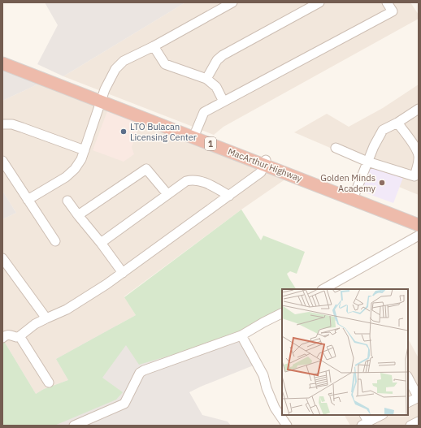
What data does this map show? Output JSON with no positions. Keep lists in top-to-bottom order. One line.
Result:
{"streets":{"highway":["1","MacArthur Highway"]},"places":["LTO Bulacan Licensing Center","Golden Minds Academy"]}
